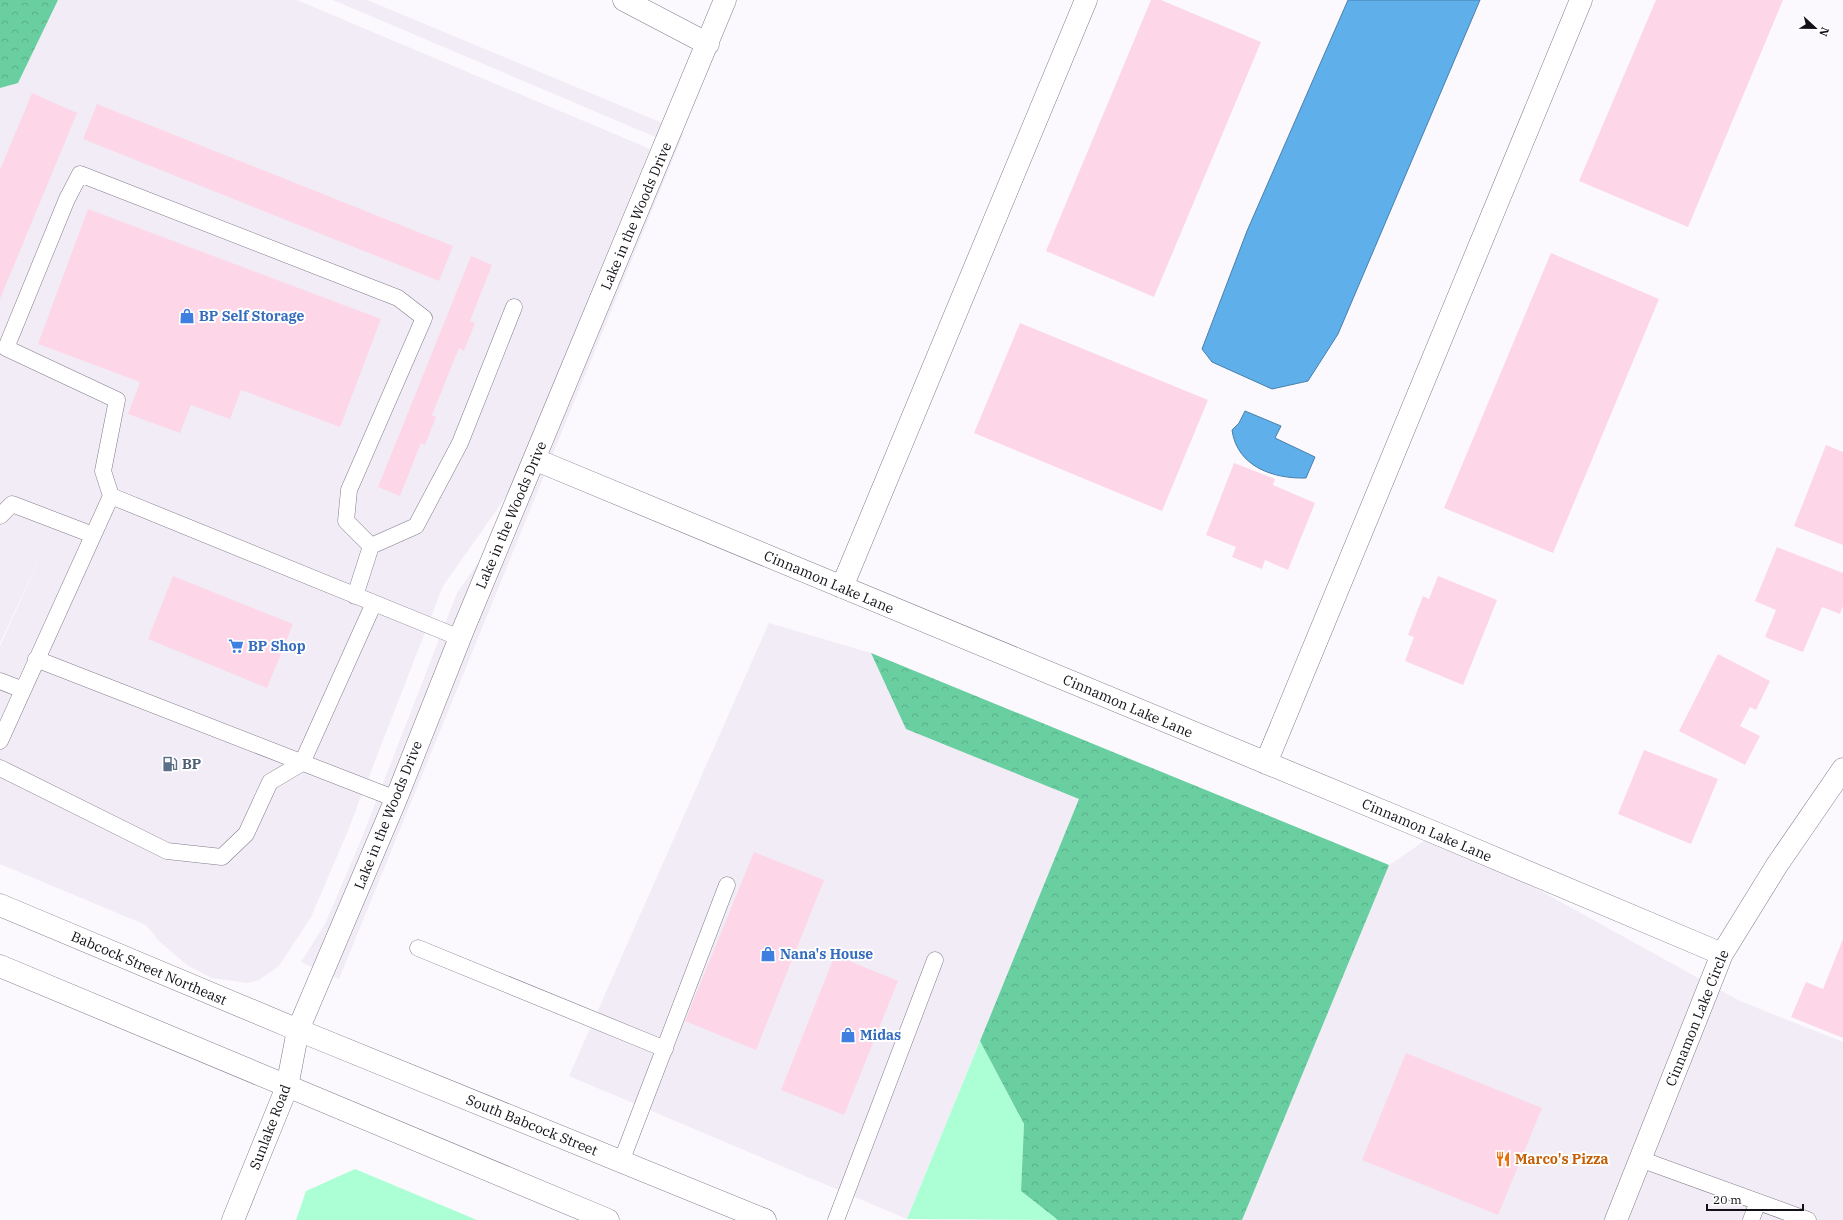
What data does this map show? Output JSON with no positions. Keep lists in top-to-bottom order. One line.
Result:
{"streets":{"street":["Lake in the Woods Drive","Cinnamon Lake Lane","Babcock Street Northeast","Cinnamon Lake Circle","South Babcock Street","Sunlake Road"]},"crossings":[["Lake in the Woods Drive","Cinnamon Lake Lane"],["Lake in the Woods Drive","Babcock Street Northeast"],["Lake in the Woods Drive","South Babcock Street"],["Lake in the Woods Drive","Sunlake Road"],["Cinnamon Lake Lane","Cinnamon Lake Circle"],["Babcock Street Northeast","South Babcock Street"],["Babcock Street Northeast","Sunlake Road"],["South Babcock Street","Sunlake Road"]],"places":{"shop":["BP Self Storage","Nana's House","Midas"],"supermarket":["BP Shop"],"fuel station":["BP"],"restaurant":["Marco's Pizza"]},"scale_bar":"20 m","north":"right"}
